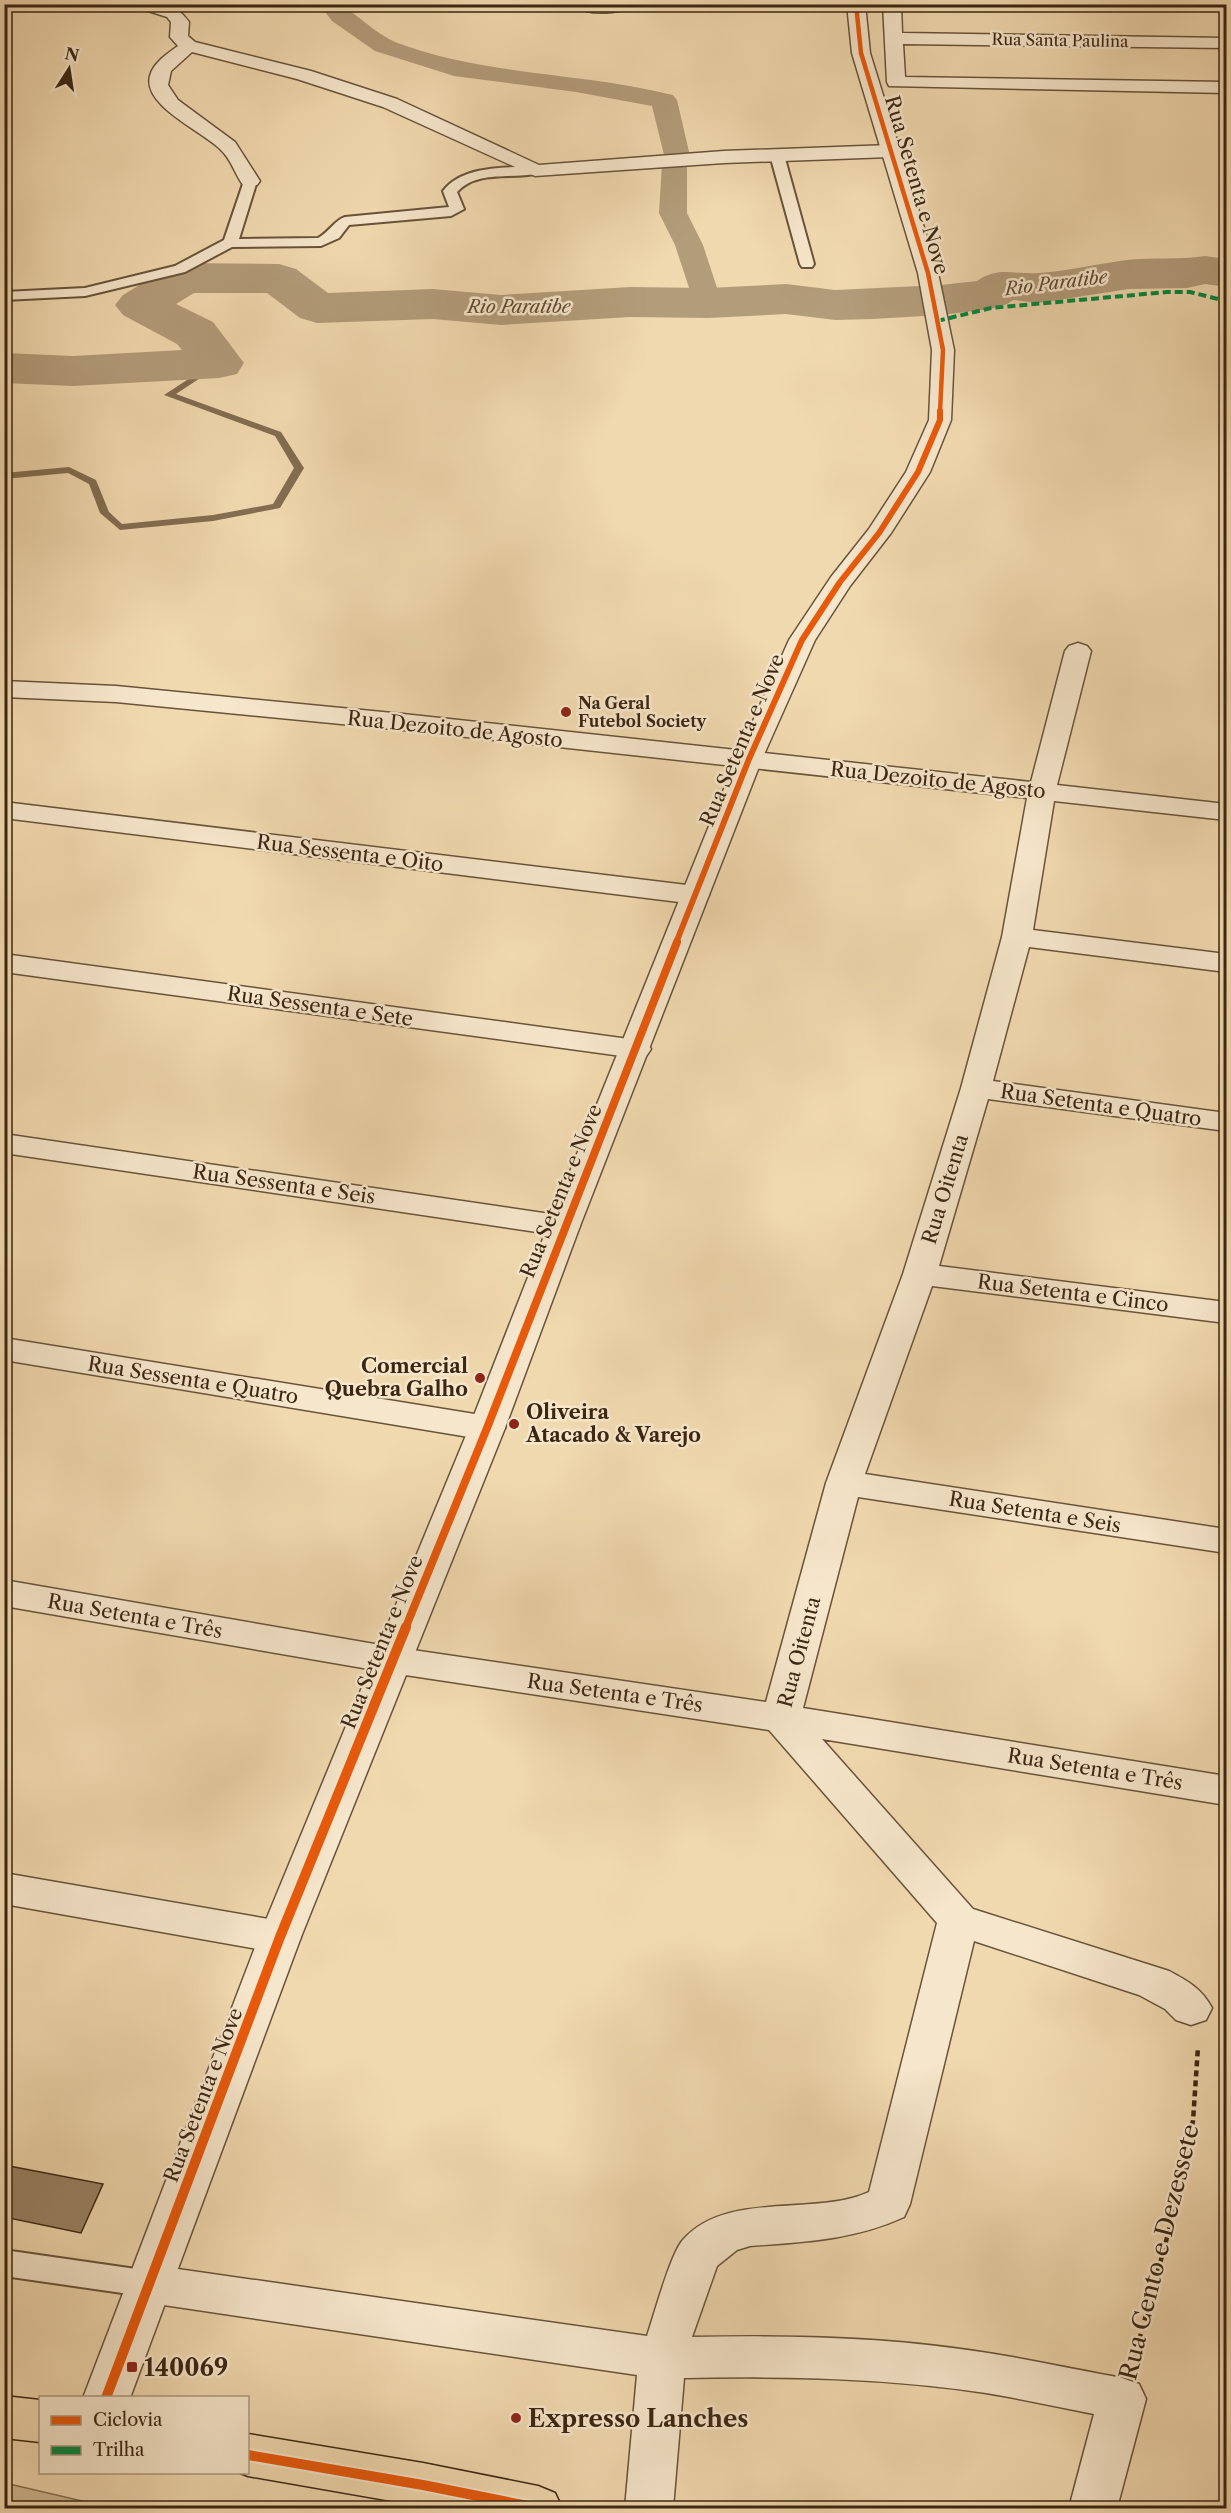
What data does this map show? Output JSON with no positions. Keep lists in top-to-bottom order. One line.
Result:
{"streets":{"street":["Rua Santa Paulina","Rua Setenta e Nove","Rua Dezoito de Agosto","Rua Sessenta e Oito","Rua Sessenta e Sete","Rua Setenta e Quatro","Rua Sessenta e Seis","Rua Oitenta","Rua Setenta e Cinco","Rua Sessenta e Quatro","Rua Setenta e Seis","Rua Setenta e Três","Rua Cento e Dezessete"]},"crossings":[["Rua Setenta e Nove","Rua Dezoito de Agosto"],["Rua Setenta e Nove","Rua Sessenta e Oito"],["Rua Setenta e Nove","Rua Sessenta e Sete"],["Rua Setenta e Nove","Rua Sessenta e Seis"],["Rua Setenta e Nove","Rua Sessenta e Quatro"],["Rua Setenta e Nove","Rua Setenta e Três"],["Rua Dezoito de Agosto","Rua Oitenta"],["Rua Setenta e Quatro","Rua Oitenta"],["Rua Oitenta","Rua Setenta e Cinco"],["Rua Oitenta","Rua Setenta e Seis"],["Rua Oitenta","Rua Setenta e Três"]],"water":["Rio Paratibe"],"places":{"other":["Na Geral Futebol Society","Comercial Quebra Galho","Oliveira Atacado & Varejo","Expresso Lanches"],"transit":["140069"]},"legend":["Ciclovia","Trilha"],"north":"top"}
